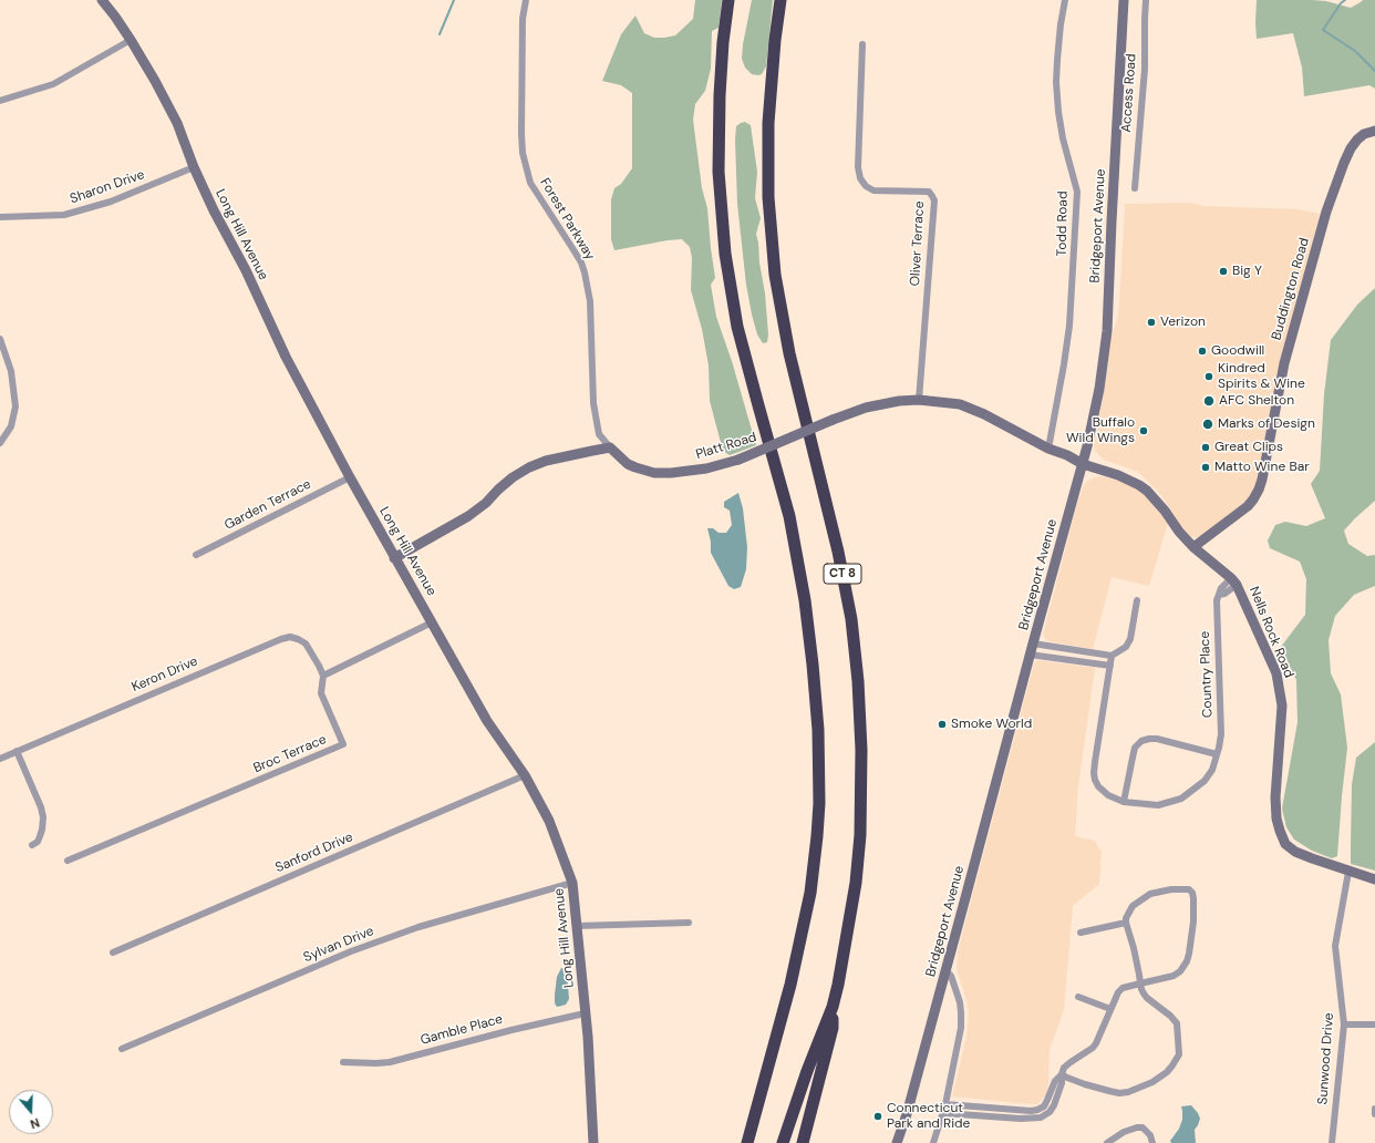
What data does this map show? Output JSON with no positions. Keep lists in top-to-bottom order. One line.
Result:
{"streets":{"highway":["CT 8"],"street":["Access Road","Sharon Drive","Forest Parkway","Todd Road","Bridgeport Avenue","Long Hill Avenue","Oliver Terrace","Buddington Road","Platt Road","Garden Terrace","Nells Rock Road","Keron Drive","Country Place","Broc Terrace","Sanford Drive","Sylvan Drive","Gamble Place","Sunwood Drive"]},"crossings":[["Sharon Drive","Long Hill Avenue"],["Forest Parkway","Platt Road"],["Todd Road","Platt Road"],["Bridgeport Avenue","Platt Road"],["Bridgeport Avenue","Nells Rock Road"],["Long Hill Avenue","Garden Terrace"],["Long Hill Avenue","Sanford Drive"],["Long Hill Avenue","Sylvan Drive"],["Long Hill Avenue","Gamble Place"],["Oliver Terrace","Platt Road"],["Buddington Road","Nells Rock Road"],["Platt Road","Nells Rock Road"],["Nells Rock Road","Country Place"],["Nells Rock Road","Sunwood Drive"],["Keron Drive","Broc Terrace"]],"places":["Big Y","Verizon","Goodwill","Kindred Spirits & Wine","AFC Shelton","Marks of Design","Buffalo Wild Wings","Great Clips","Matto Wine Bar","Smoke World","Connecticut Park and Ride"],"north":"bottom"}
